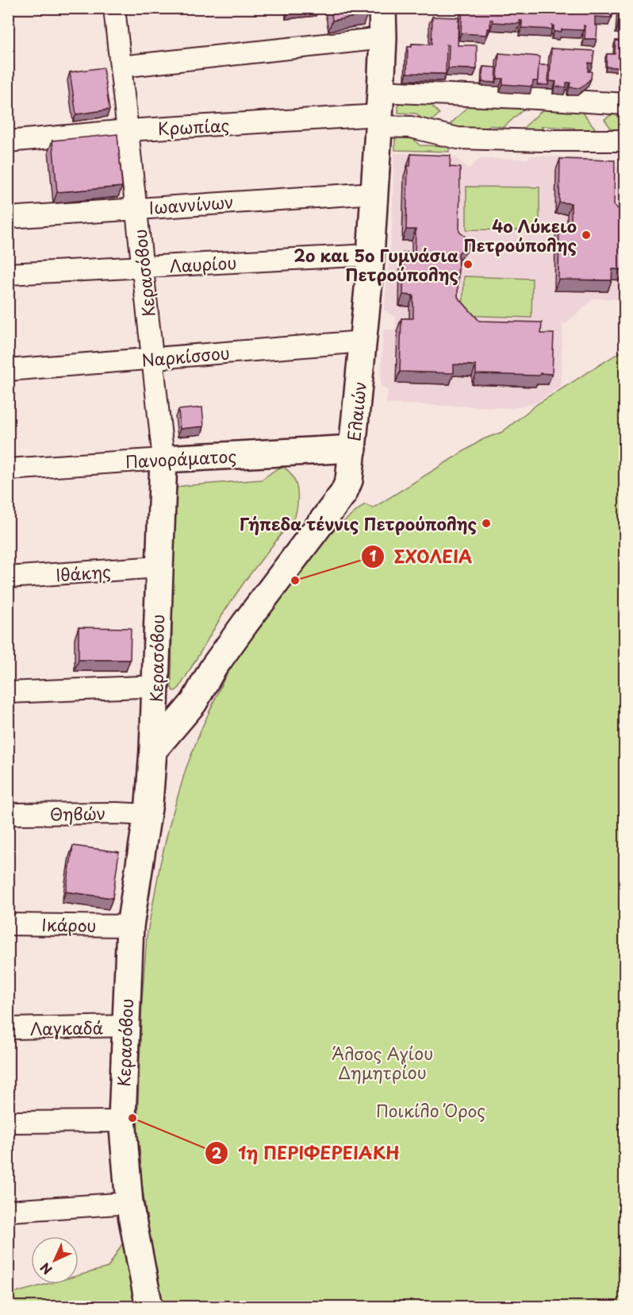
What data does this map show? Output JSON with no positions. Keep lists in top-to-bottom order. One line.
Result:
{"streets":{"street":["Κρωπίας","Ιωαννίνων","Λαυρίου","Κερασόβου","Ναρκίσσου","Ελαιών","Πανοράματος","Ιθάκης","Θηβών","Ικάρου","Λαγκαδά"]},"crossings":[["Κρωπίας","Κερασόβου"],["Κρωπίας","Ελαιών"],["Ιωαννίνων","Κερασόβου"],["Ιωαννίνων","Ελαιών"],["Λαυρίου","Κερασόβου"],["Λαυρίου","Ελαιών"],["Κερασόβου","Ναρκίσσου"],["Κερασόβου","Ελαιών"],["Κερασόβου","Πανοράματος"],["Κερασόβου","Ιθάκης"],["Κερασόβου","Θηβών"],["Κερασόβου","Ικάρου"],["Κερασόβου","Λαγκαδά"],["Ναρκίσσου","Ελαιών"],["Ελαιών","Πανοράματος"]],"parks":["Άλσος Αγίου Δημητρίου","Ποικίλο Όρος"],"places":["4ο Λύκειο Πετρούπολης","2ο και 5ο Γυμνάσια Πετρούπολης","Γήπεδα τέννις Πετρούπολης","ΣΧΟΛΕΙΑ","1η ΠΕΡΙΦΕΡΕΙΑΚΗ"],"north":"bottom left"}
